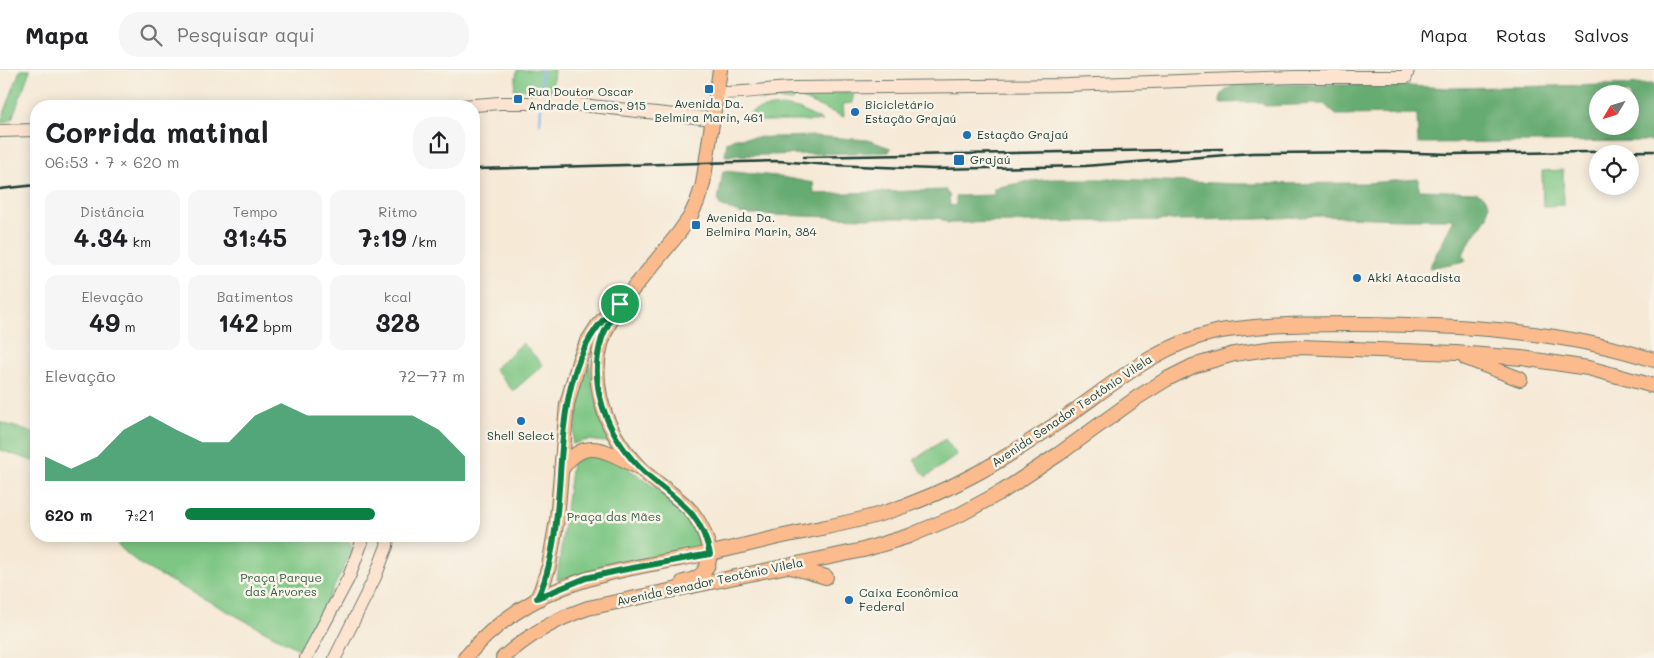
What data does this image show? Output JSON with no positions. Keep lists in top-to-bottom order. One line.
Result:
{"streets":{"main road":["Avenida Senador Teotônio Vilela"]},"parks":["Praça das Mães","Praça Parque das Árvores"],"places":{"transit":["Avenida Da. Belmira Marin, 461","Rua Doutor Oscar Andrade Lemos, 915","Grajaú","Avenida Da. Belmira Marin, 384"],"other":["Bicicletário Estação Grajaú","Estação Grajaú","Akki Atacadista","Shell Select","Caixa Econômica Federal"]},"north":"bottom left","page":{"header":"Mapa","search":"Pesquisar aqui","nav":["Mapa","Rotas","Salvos"],"heading":["Corrida matinal","06:53 · 7 × 620 m"],"stats":[["Distância","4.34 km"],["Tempo","31:45"],["Ritmo","7:19 /km"],["Elevação","49 m"],["Batimentos","142 bpm"],["kcal","328"]],"chart":["Elevação","72–77 m"],"list":[{"name":"620 m","note":"7:21"}]}}
